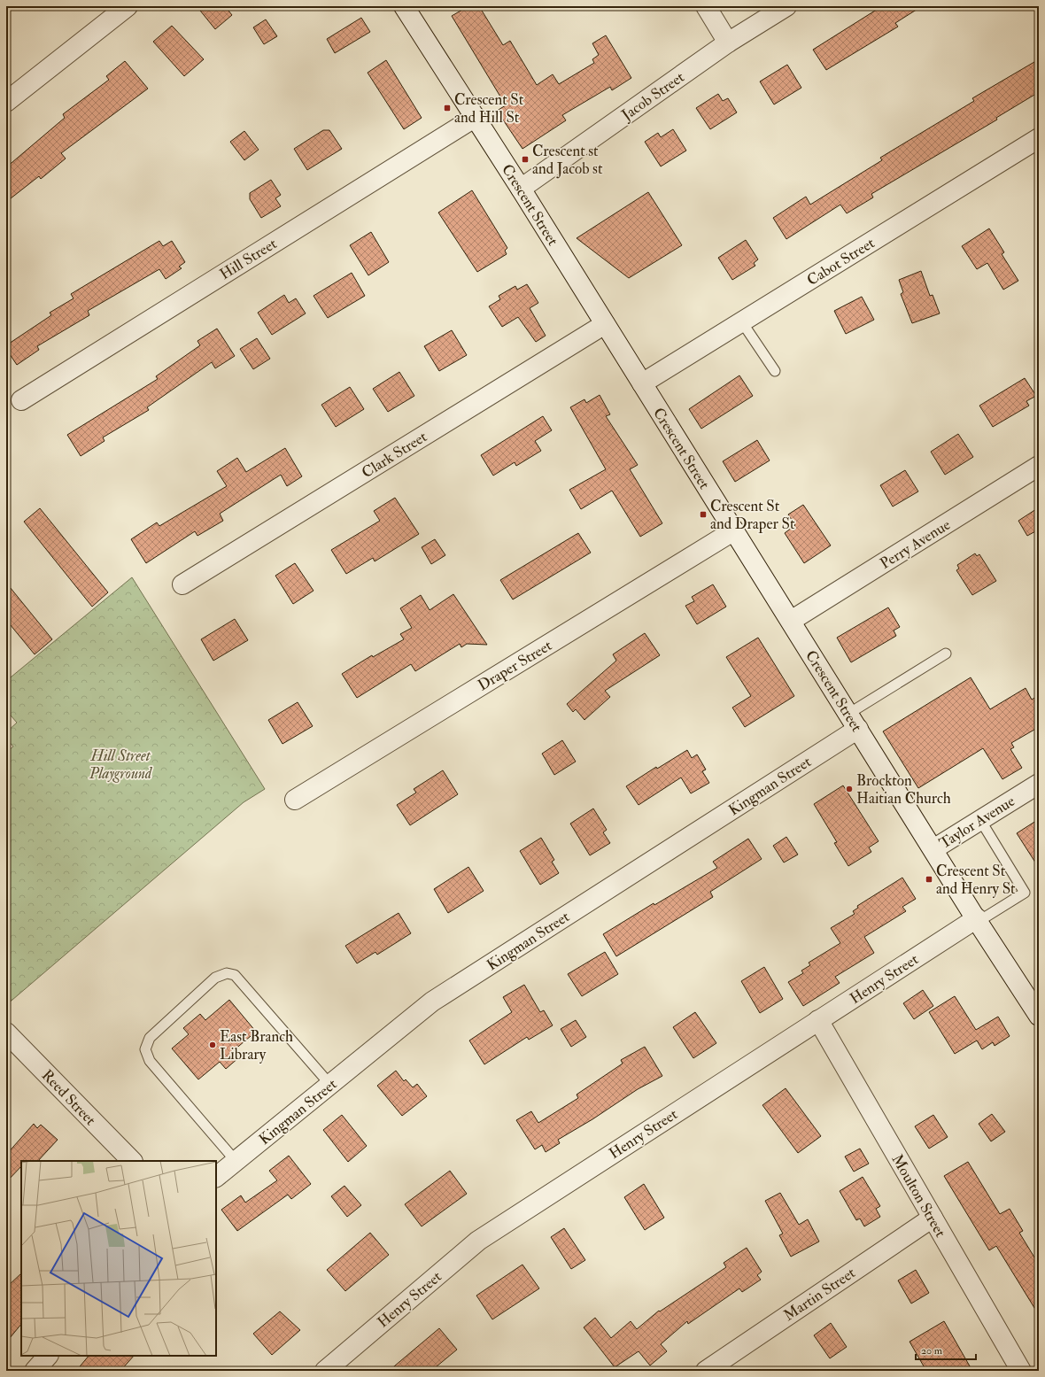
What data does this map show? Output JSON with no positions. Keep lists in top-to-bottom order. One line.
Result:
{"streets":{"street":["Jacob Street","Crescent Street","Hill Street","Cabot Street","Clark Street","Perry Avenue","Draper Street","Kingman Street","Taylor Avenue","Henry Street","Reed Street","Moulton Street","Martin Street"]},"crossings":[["Jacob Street","Crescent Street"],["Crescent Street","Hill Street"],["Crescent Street","Cabot Street"],["Crescent Street","Clark Street"],["Crescent Street","Perry Avenue"],["Crescent Street","Draper Street"],["Crescent Street","Kingman Street"],["Crescent Street","Taylor Avenue"],["Crescent Street","Henry Street"],["Henry Street","Moulton Street"],["Moulton Street","Martin Street"]],"parks":["Hill Street Playground"],"places":{"transit":["Crescent St and Hill St","Crescent st and Jacob st","Crescent St and Draper St","Crescent St and Henry St"],"other":["Brockton Haitian Church","East Branch Library"]},"scale_bar":"20 m"}
